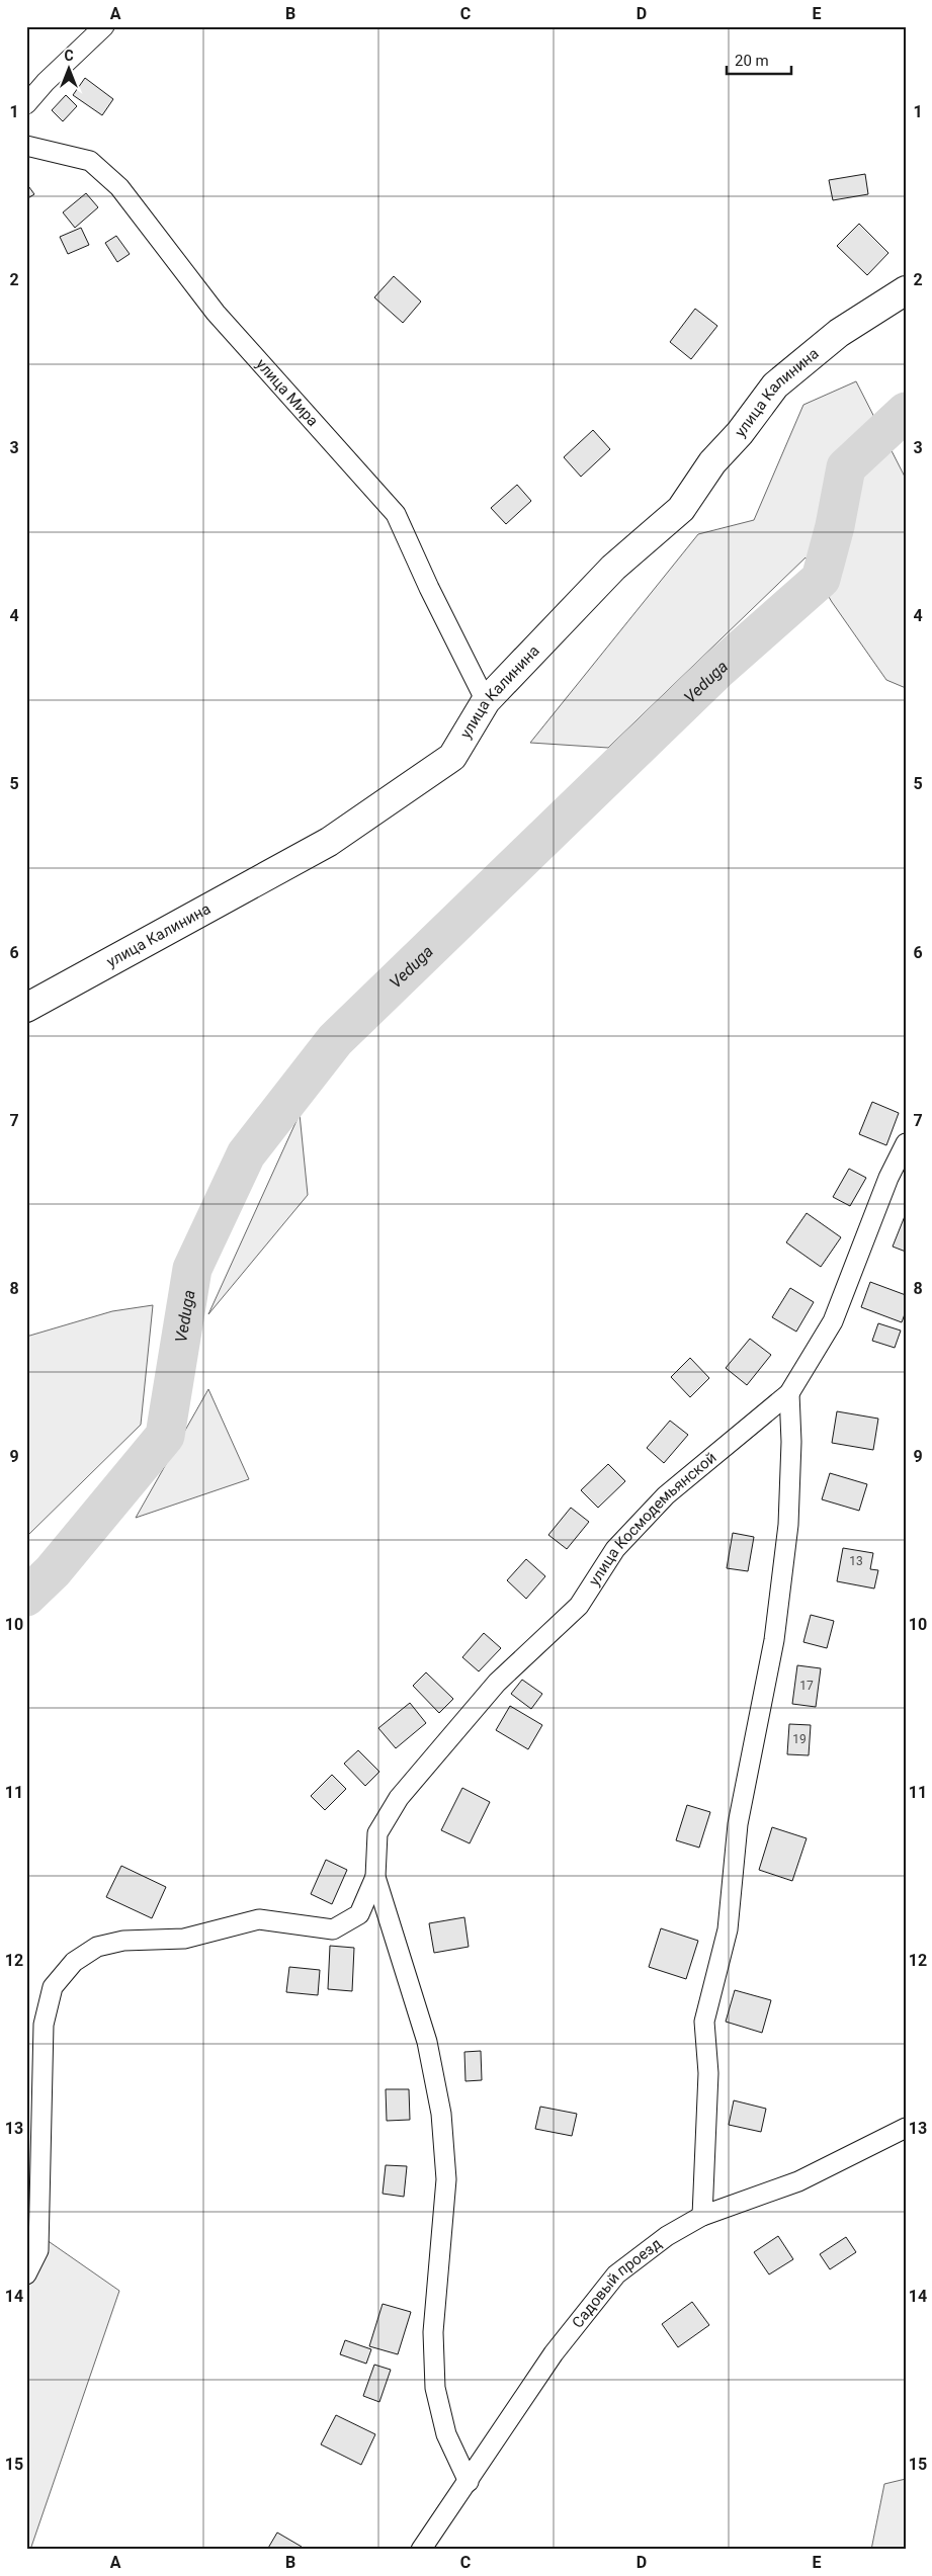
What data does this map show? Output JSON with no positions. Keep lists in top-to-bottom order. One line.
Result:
{"streets":{"street":["улица Мира","улица Калинина","улица Космодемьянской","Садовый проезд"]},"crossings":[["улица Мира","улица Калинина"]],"water":["Veduga"],"house_numbers":["13","17","19"],"scale_bar":"20 m","north":"top","grid":{"columns":["A","B","C","D","E"],"rows":["1","2","3","4","5","6","7","8","9","10","11","12","13","14","15"]}}
